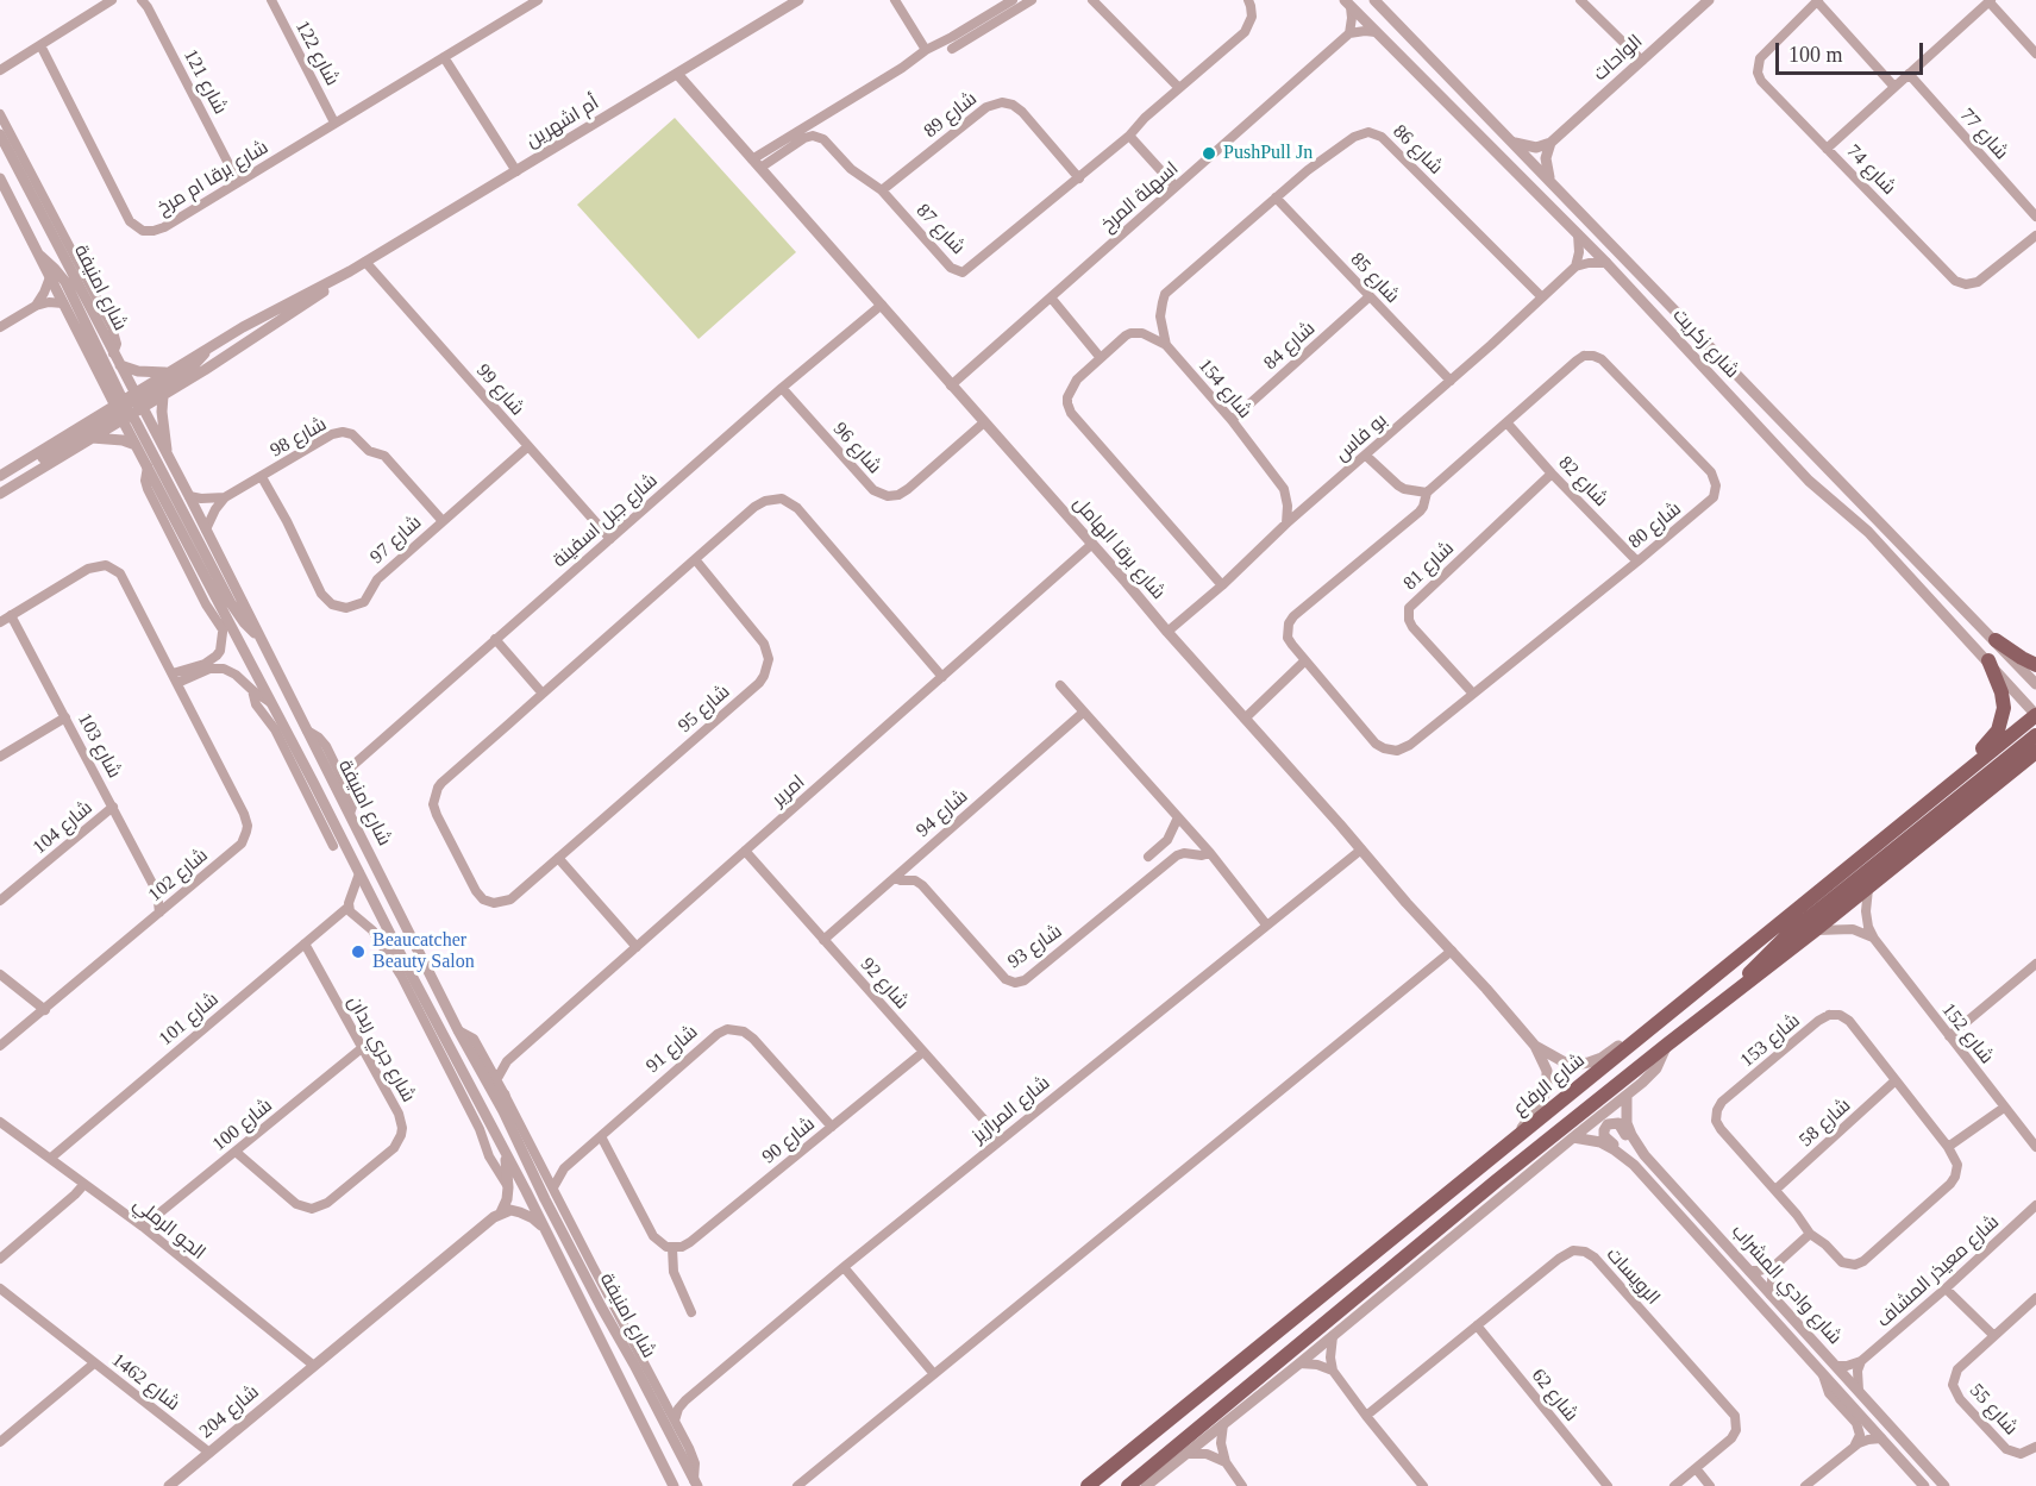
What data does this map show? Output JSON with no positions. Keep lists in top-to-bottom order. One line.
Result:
{"streets":{"main road":["شارع الرفاع"],"street":["شارع 122","الواحات","شارع 121","شارع 89","أم اشهرين","شارع 77","شارع 86","شارع 74","شارع برقا ام مرخ","اسهلة المرخ","شارع 87","شارع 85","شارع امنيفة","شارع زكريت","شارع 84","شارع 154","شارع 99","شارع 98","بو فاس","شارع 96","شارع 82","شارع جبل اسفينة","شارع 80","شارع 97","شارع برقا الهامل","شارع 81","شارع 95","شارع 103","امرير","شارع 94","شارع 104","شارع 102","شارع 93","شارع 92","شارع 101","شارع 152","شارع 153","شارع جري ربدان","شارع 91","شارع المرازيز","شارع 58","شارع 100","شارع 90","الجو الرملي","شارع معيذر المشاف","الرويسات","شارع وادي المشراب","شارع 1462","شارع 62","شارع 55","شارع 204"]},"crossings":[["شارع 122","شارع برقا ام مرخ"],["شارع 121","شارع برقا ام مرخ"],["شارع 89","شارع 87"],["أم اشهرين","شارع امنيفة"],["أم اشهرين","شارع 99"],["أم اشهرين","شارع برقا الهامل"],["شارع 86","شارع 85"],["شارع 86","شارع 154"],["شارع 86","بو فاس"],["اسهلة المرخ","شارع برقا الهامل"],["شارع 87","شارع برقا الهامل"],["شارع 85","شارع 84"],["شارع 85","بو فاس"],["شارع زكريت","شارع الرفاع"],["شارع 84","شارع 154"],["شارع 154","بو فاس"],["شارع 99","شارع جبل اسفينة"],["شارع 99","شارع 97"],["شارع 98","شارع 97"],["بو فاس","شارع برقا الهامل"],["شارع 96","شارع جبل اسفينة"],["شارع 96","شارع برقا الهامل"],["شارع 82","شارع 80"],["شارع 82","شارع 81"],["شارع جبل اسفينة","شارع برقا الهامل"],["شارع 80","شارع 81"],["شارع برقا الهامل","امرير"],["شارع برقا الهامل","شارع الرفاع"],["شارع برقا الهامل","شارع المرازيز"],["شارع 95","امرير"],["شارع 103","شارع 104"],["شارع 103","شارع 102"],["امرير","شارع 92"],["شارع 94","شارع 93"],["شارع 94","شارع 92"],["شارع 92","شارع المرازيز"],["شارع 92","شارع 90"],["شارع 101","شارع جري ربدان"],["شارع 101","الجو الرملي"],["شارع 153","شارع 58"],["شارع جري ربدان","شارع 100"],["شارع 91","شارع 90"],["شارع 100","الجو الرملي"],["الجو الرملي","شارع 204"],["شارع معيذر المشاف","شارع وادي المشراب"],["الرويسات","شارع 62"],["شارع 1462","شارع 204"]],"places":["PushPull Jn","Beaucatcher Beauty Salon"],"scale_bar":"100 m"}
